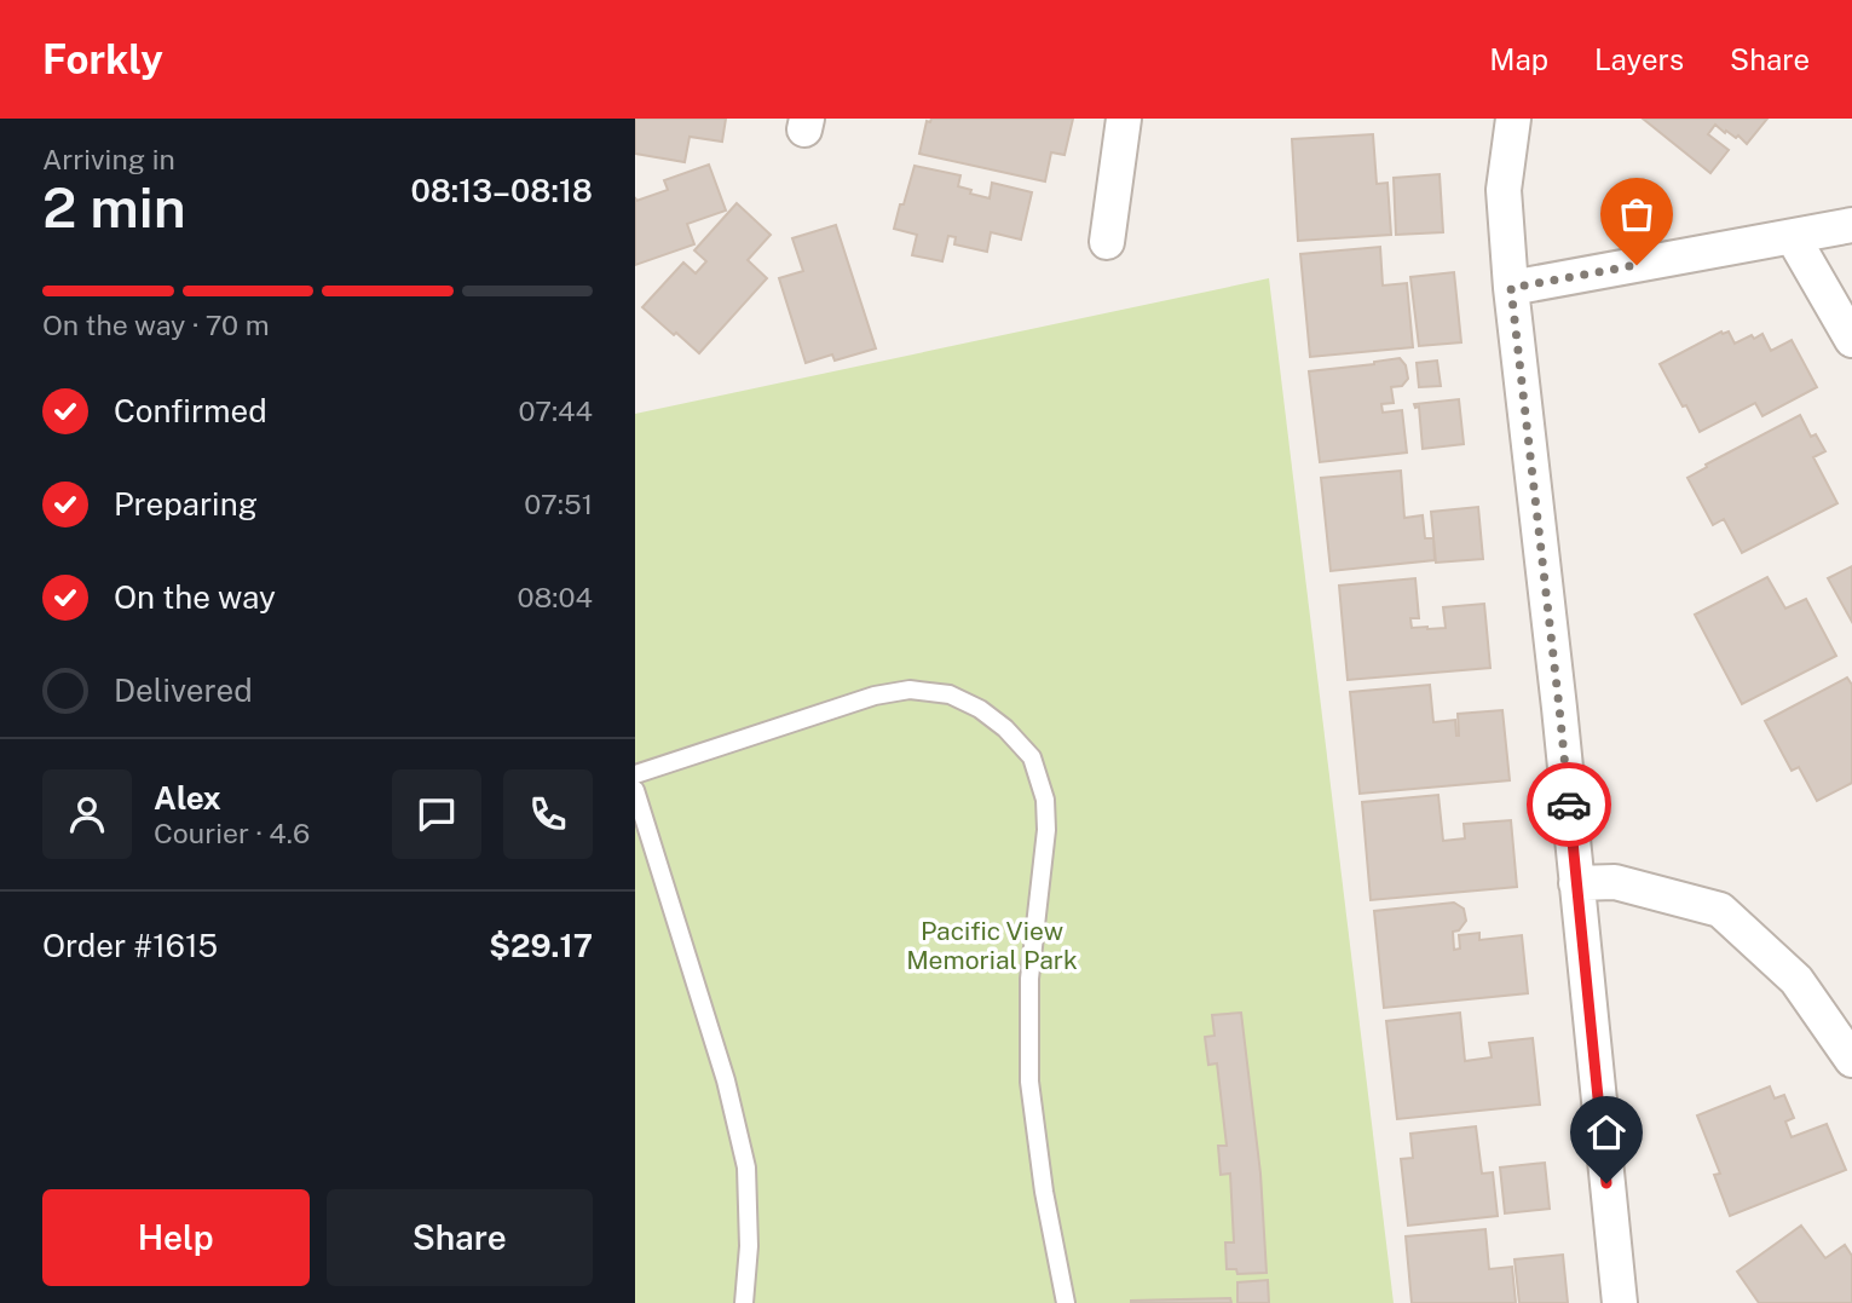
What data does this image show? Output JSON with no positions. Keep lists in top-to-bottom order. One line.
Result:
{"parks":["Pacific View Memorial Park"],"page":{"header":"Forkly","nav":["Map","Layers","Share"],"heading":["2 min","Arriving in","08:13–08:18"],"panel":["Alex","Courier · 4.6","Order #1615","$29.17"],"bar":"On the way · 70 m","list":[["Confirmed","07:44"],["Preparing","07:51"],["On the way","08:04"],"Delivered"],"buttons":["Help","Share"]}}
